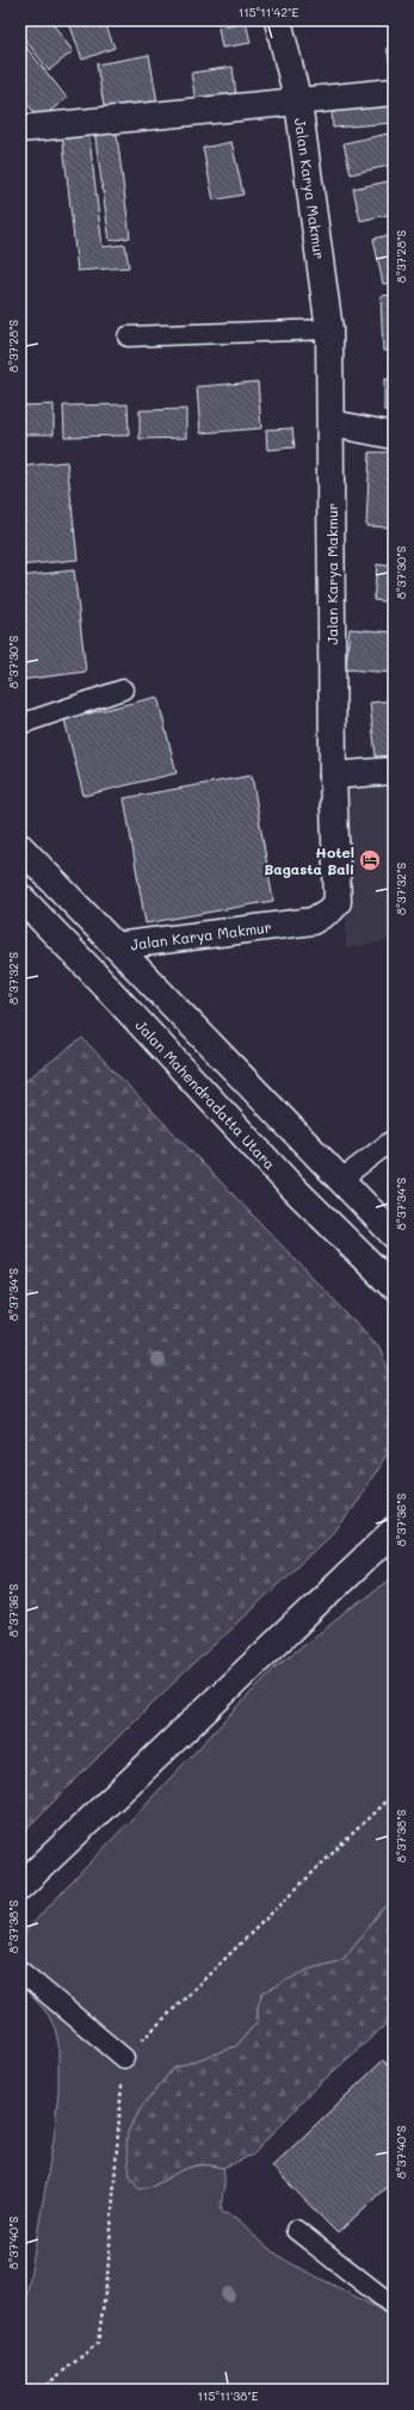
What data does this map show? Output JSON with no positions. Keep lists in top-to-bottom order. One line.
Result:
{"streets":{"main road":["Jalan Karya Makmur","Jalan Mahendradatta Utara"]},"places":{"hotel":["Hotel Bagasta Bali"]},"coordinates":["115°11'42\"E","8°37'28\"S","8°37'30\"S","8°37'32\"S","8°37'34\"S","8°37'36\"S","8°37'38\"S","8°37'40\"S","115°11'38\"E"]}
